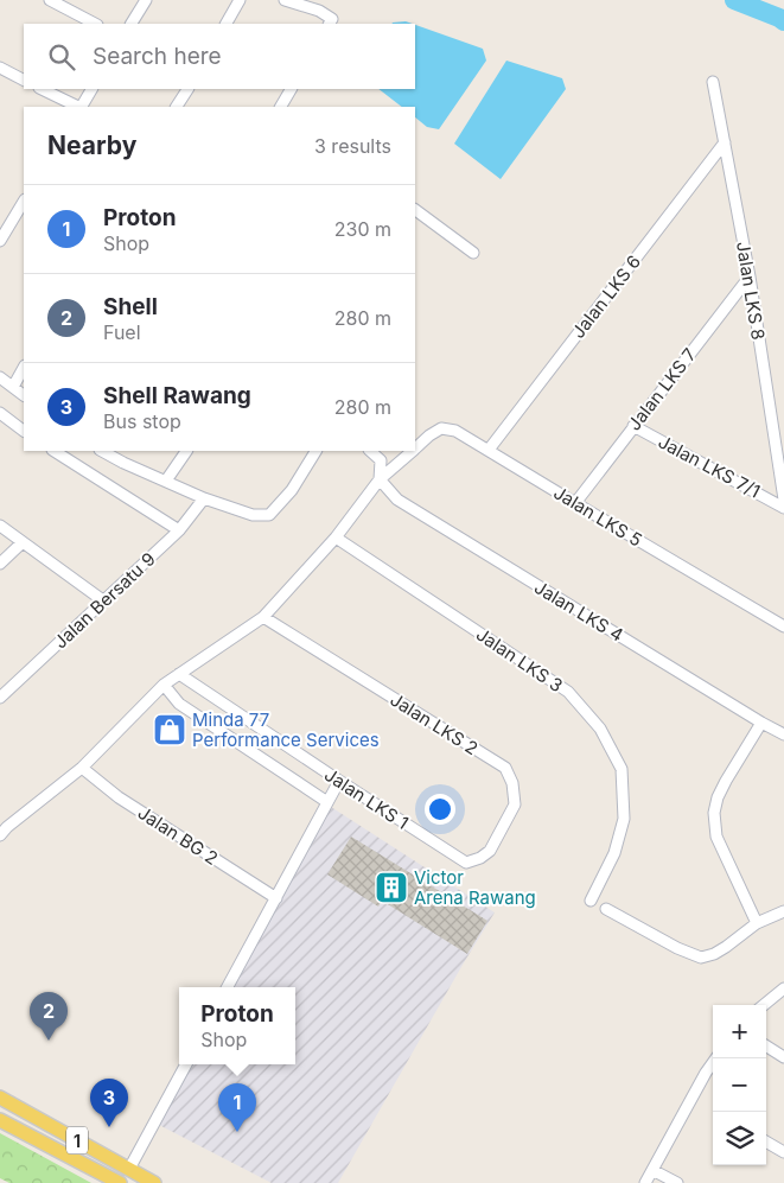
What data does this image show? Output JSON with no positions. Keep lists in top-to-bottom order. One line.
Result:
{"streets":{"main road":["1"],"street":["Jalan LKS 8","Jalan LKS 6","Jalan LKS 7","Jalan LKS 7/1","Jalan LKS 5","Jalan Bersatu 9","Jalan LKS 4","Jalan LKS 3","Jalan LKS 2","Jalan LKS 1","Jalan BG 2"]},"crossings":[["Jalan LKS 8","Jalan LKS 6"],["Jalan LKS 8","Jalan LKS 7"],["Jalan LKS 6","Jalan LKS 5"],["Jalan LKS 7","Jalan LKS 7/1"],["Jalan LKS 7","Jalan LKS 5"],["Jalan LKS 5","Jalan LKS 4"],["Jalan LKS 5","Jalan LKS 3"],["Jalan LKS 5","Jalan LKS 2"],["Jalan LKS 5","Jalan LKS 1"],["Jalan LKS 5","Jalan BG 2"],["Jalan LKS 2","Jalan LKS 1"]],"places":{"shop":["Minda 77 Performance Services"],"building":["Victor Arena Rawang"]},"page":{"search":"Search here","heading":["Nearby","3 results"],"list":[{"mark":"1","name":"Proton","note":"Shop","value":"230 m"},{"mark":"2","name":"Shell","note":"Fuel","value":"280 m"},{"mark":"3","name":"Shell Rawang","note":"Bus stop","value":"280 m"}],"popup":["Proton","Shop"],"pins":["2","3","1"],"map_buttons":["+","−"]}}
